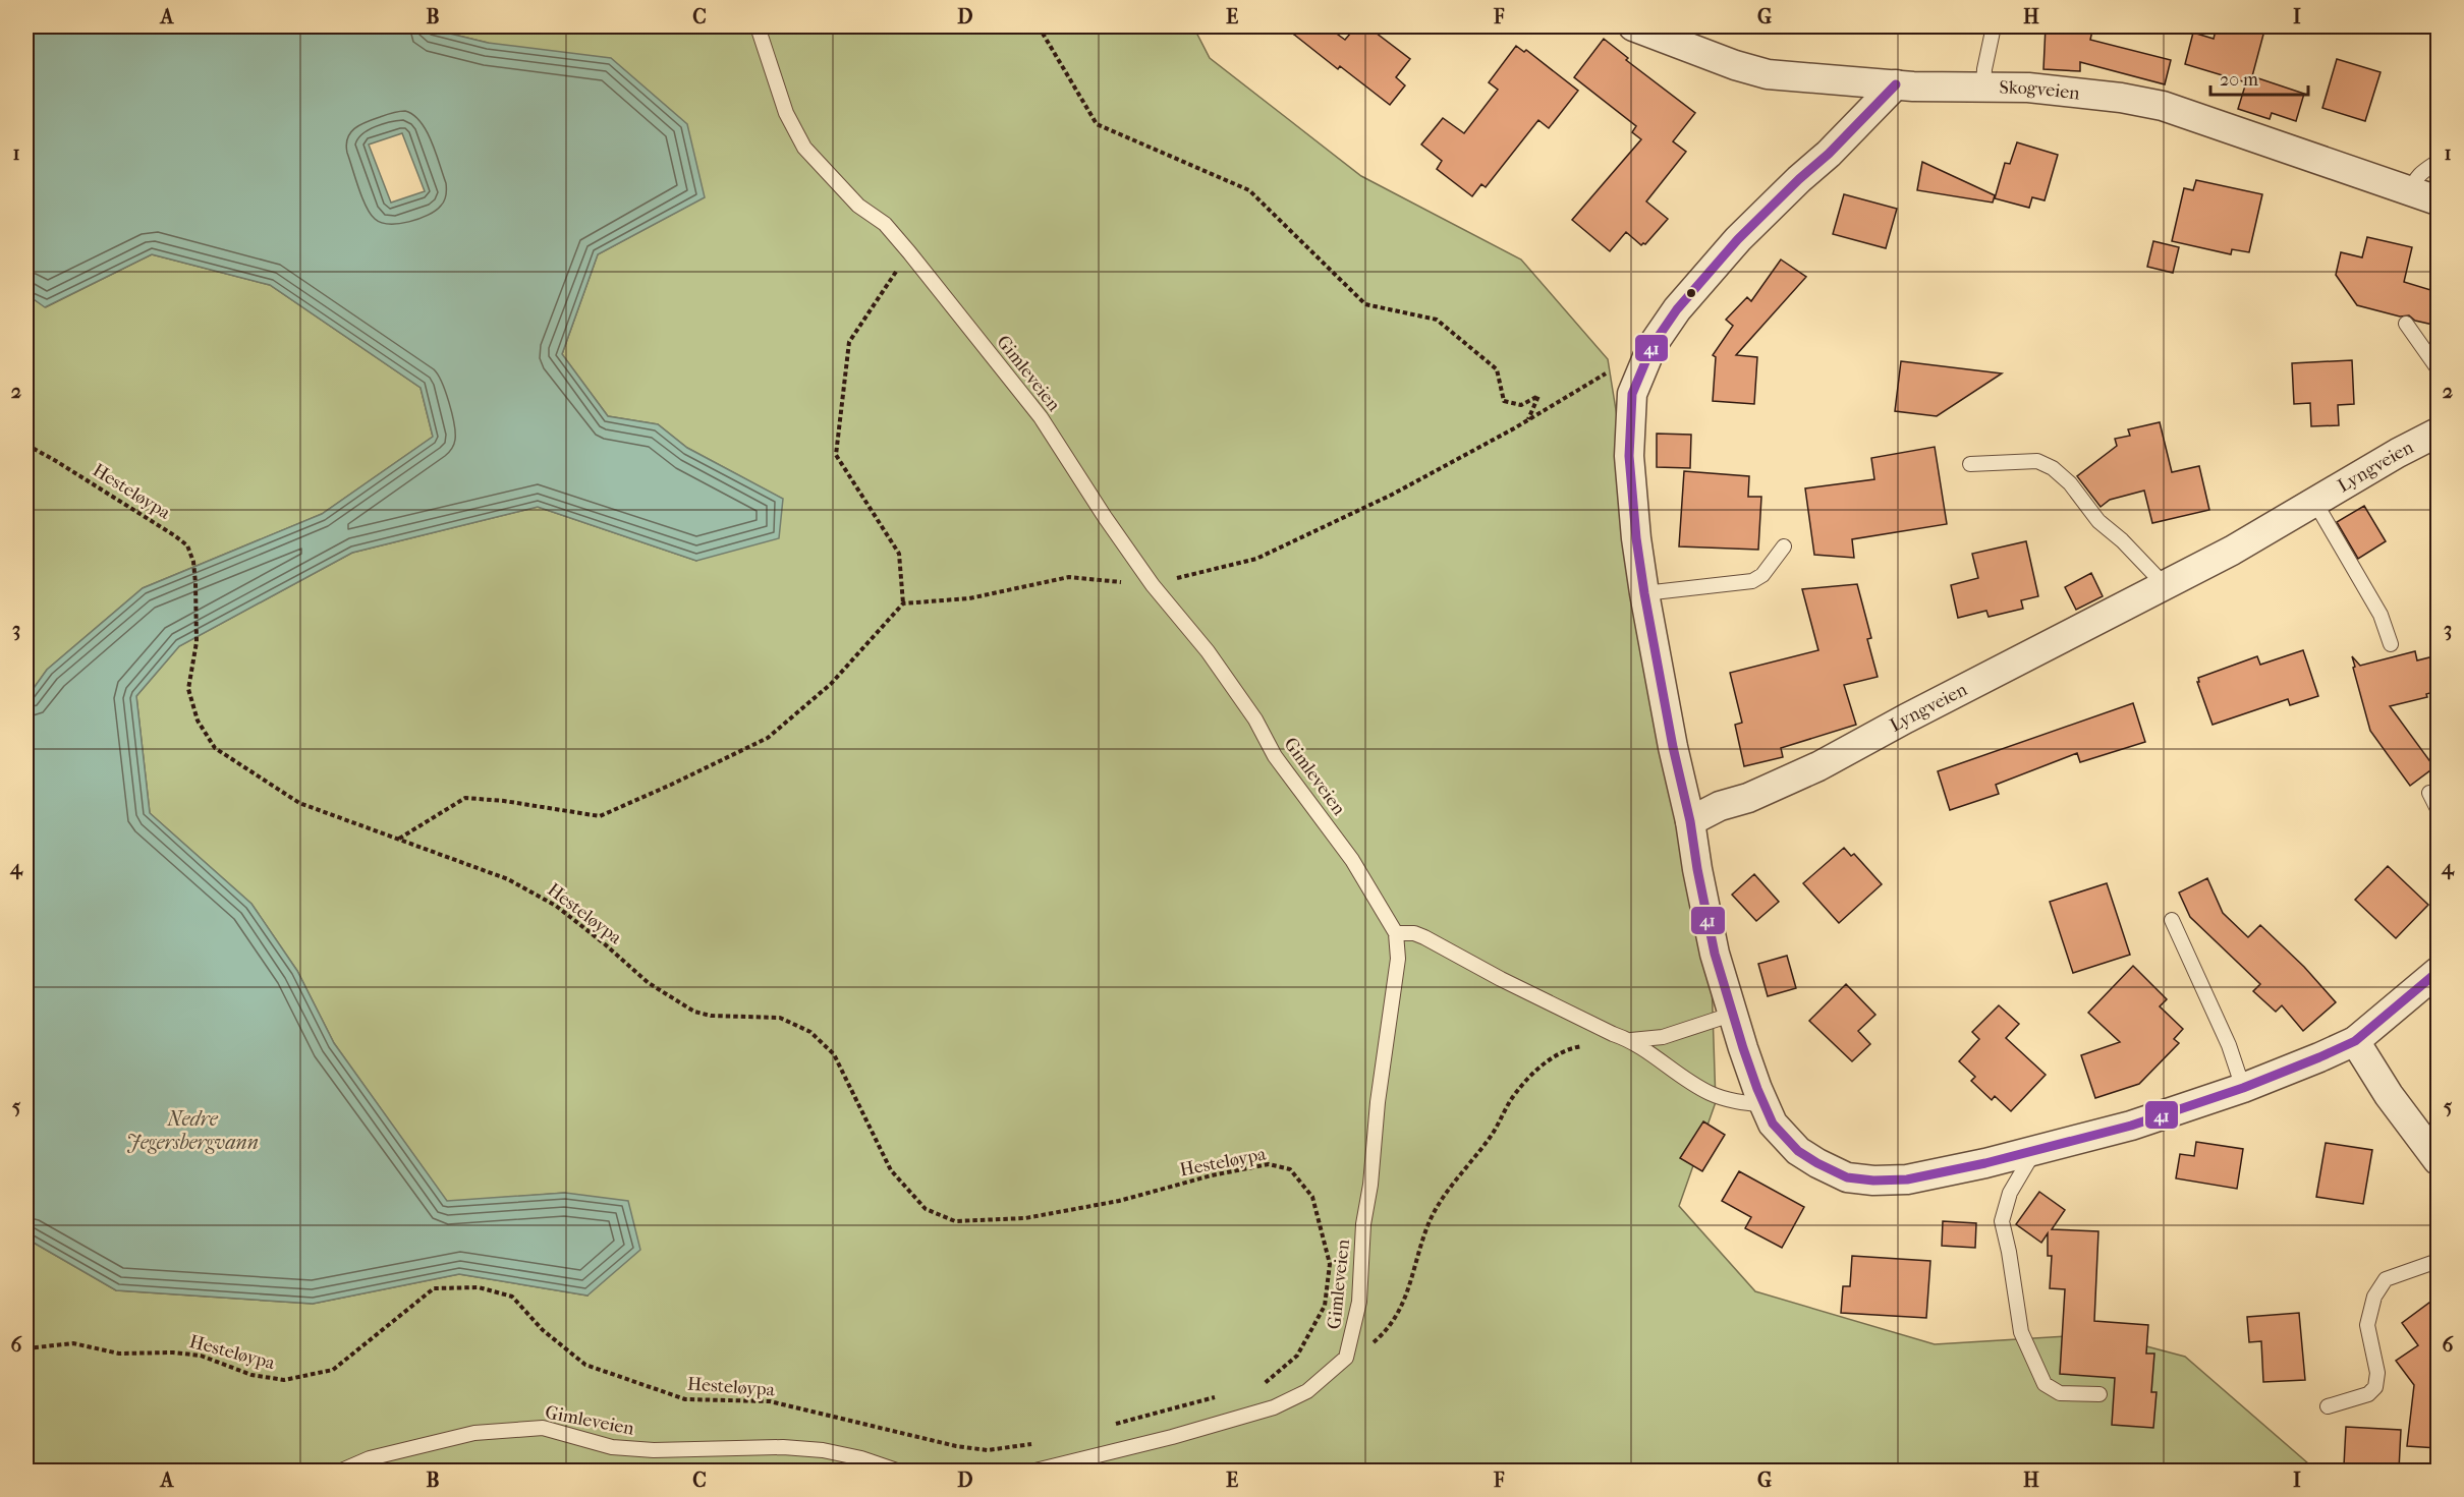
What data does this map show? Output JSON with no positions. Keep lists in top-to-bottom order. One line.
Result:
{"streets":{"street":["Skogveien","Lyngveien"],"lane":["Gimleveien"],"path":["Hesteløypa"]},"water":["Nedre Jegersbergvann"],"lines":["transit line 41"],"scale_bar":"20 m","grid":{"columns":["A","B","C","D","E","F","G","H","I"],"rows":["1","2","3","4","5","6"]}}
